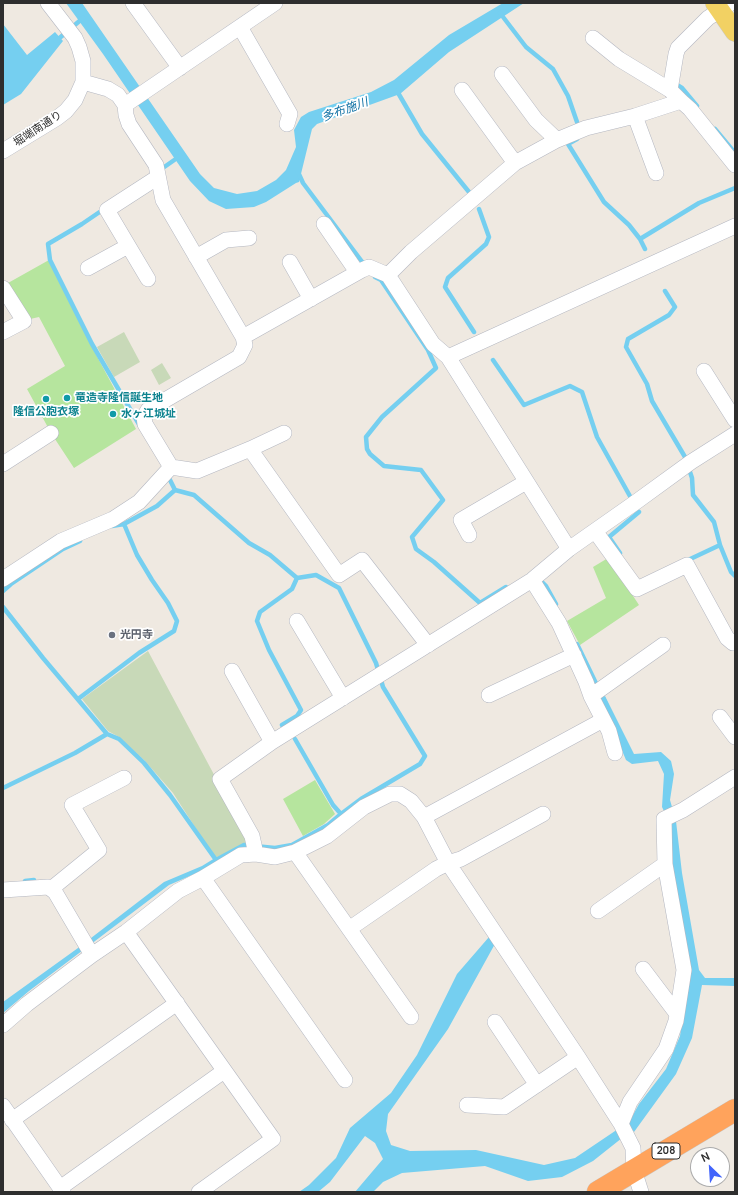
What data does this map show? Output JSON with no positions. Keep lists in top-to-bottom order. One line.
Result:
{"streets":{"highway":["208"],"street":["堀端南通り"]},"water":["多布施川"],"places":["竜造寺隆信誕生地","隆信公胞衣塚","水ヶ江城址","光円寺"],"north":"top left"}
